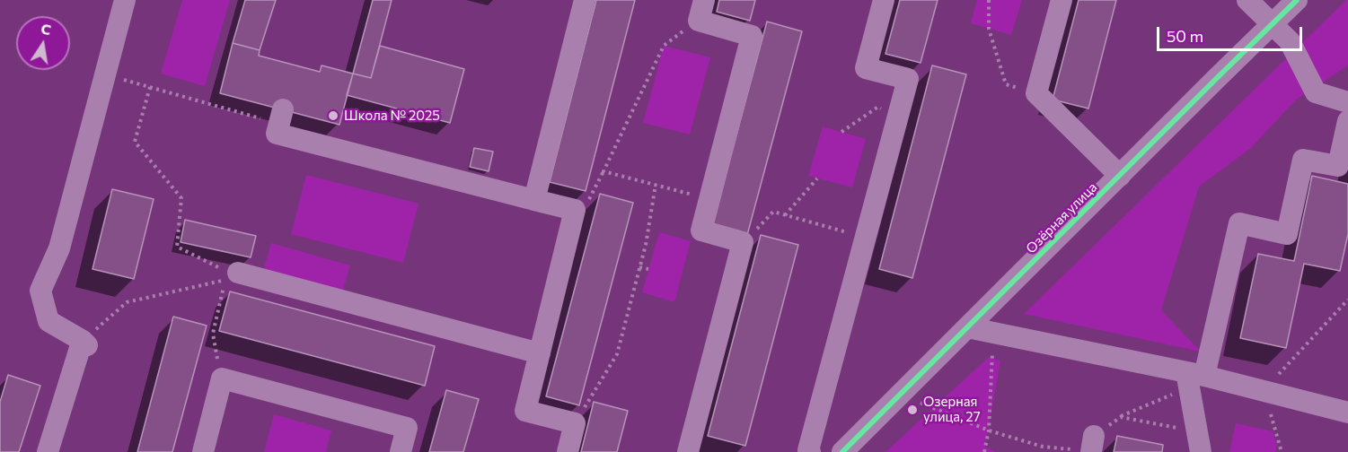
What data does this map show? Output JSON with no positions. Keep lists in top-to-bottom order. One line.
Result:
{"streets":{"street":["Озёрная улица"]},"places":["Школа № 2025","Озерная улица, 27"],"scale_bar":"50 m","north":"top"}
